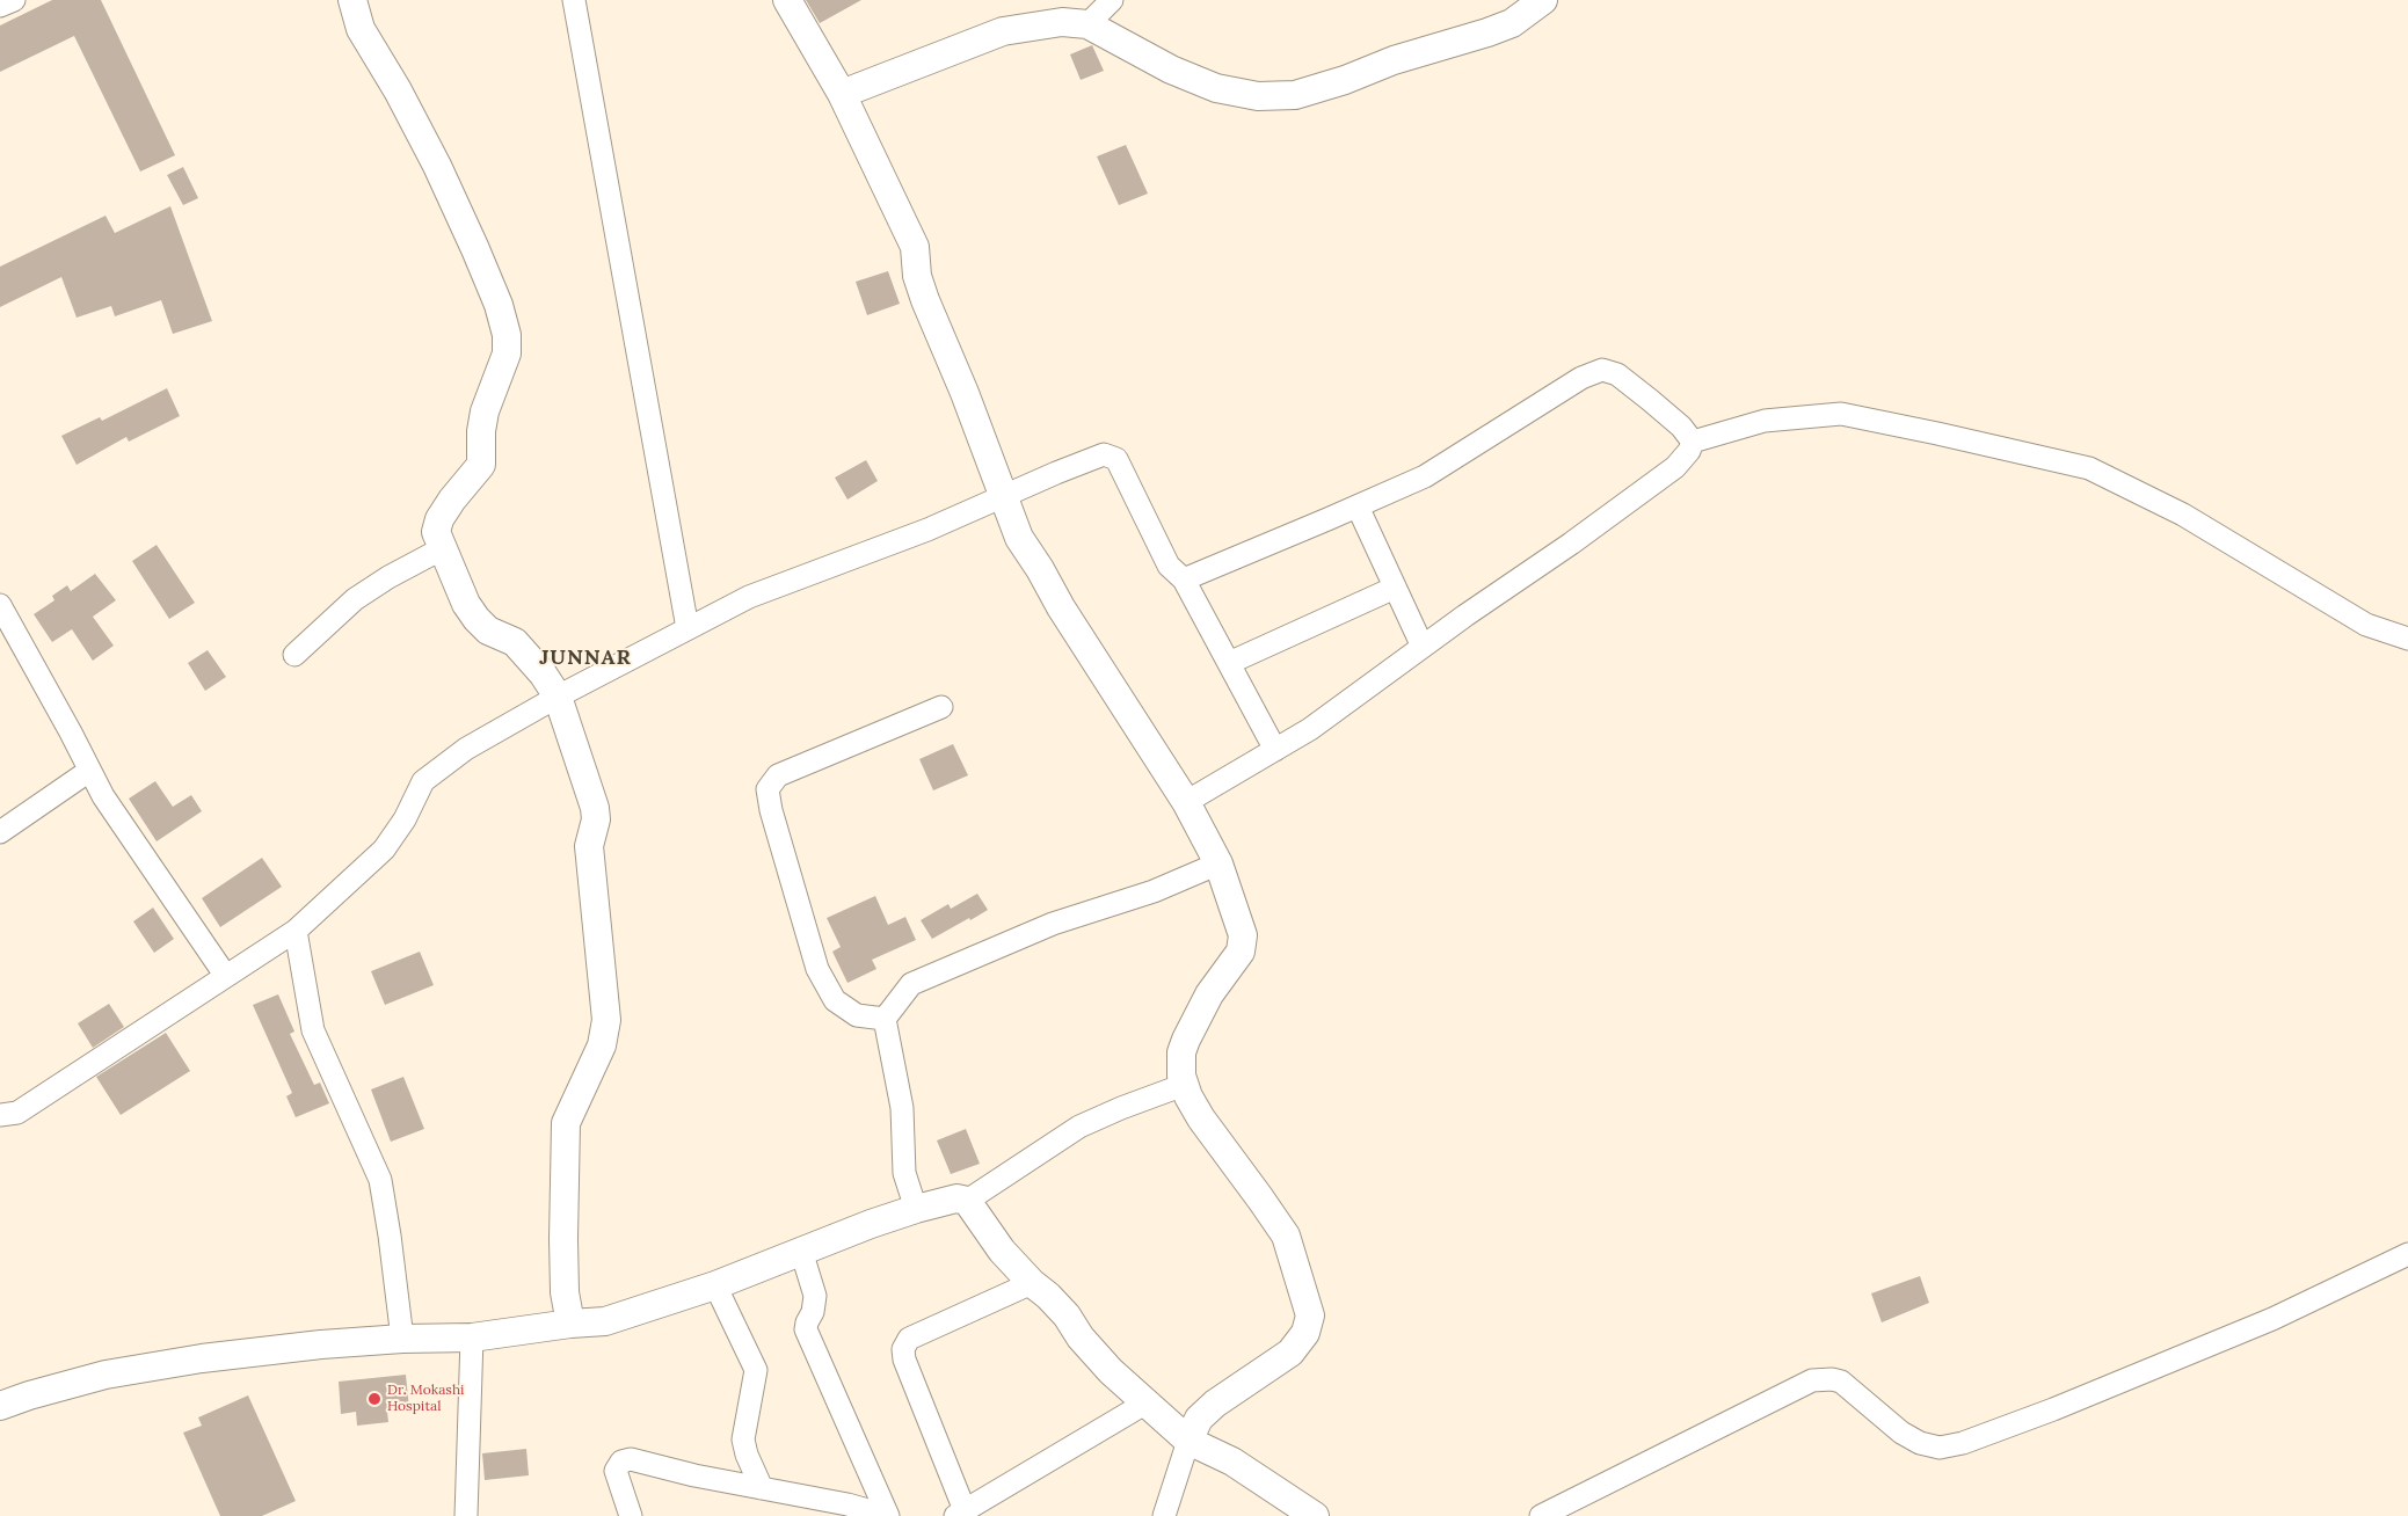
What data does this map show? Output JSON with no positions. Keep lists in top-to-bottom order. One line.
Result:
{"districts":["JUNNAR"],"places":["Dr. Mokashi Hospital"]}
